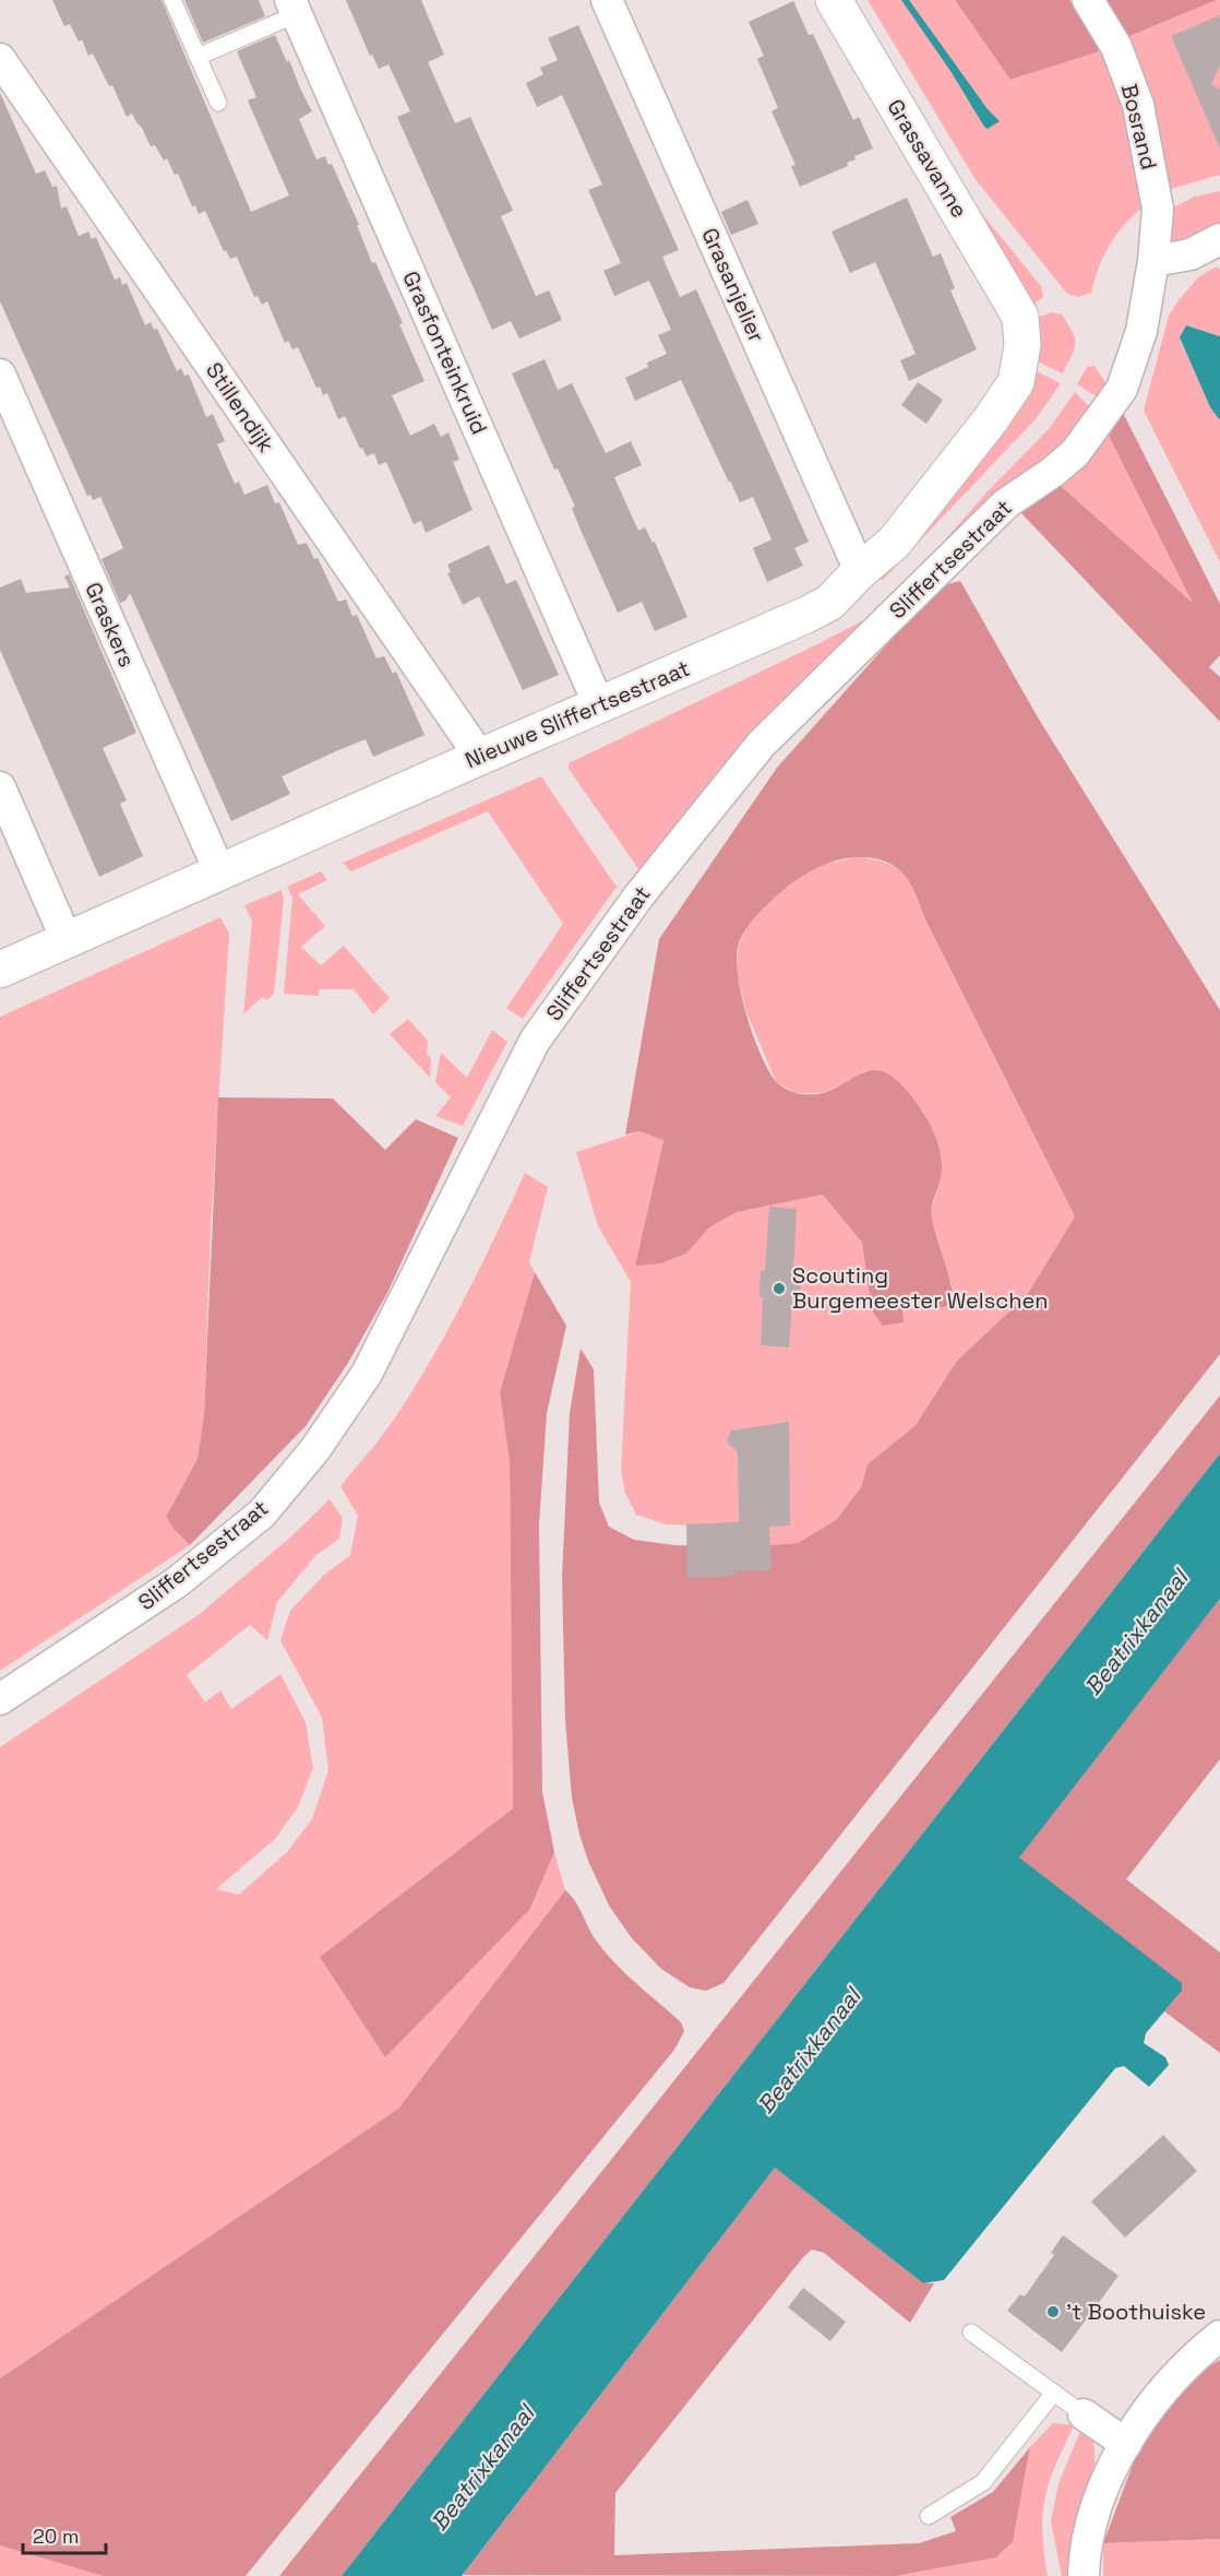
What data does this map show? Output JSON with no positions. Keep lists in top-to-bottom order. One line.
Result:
{"streets":{"street":["Bosrand","Grassavanne","Grasanjelier","Grasfonteinkruid","Stillendijk","Sliffertsestraat","Graskers","Nieuwe Sliffertsestraat"]},"crossings":[["Bosrand","Sliffertsestraat"],["Grassavanne","Nieuwe Sliffertsestraat"],["Grasanjelier","Nieuwe Sliffertsestraat"],["Grasfonteinkruid","Nieuwe Sliffertsestraat"],["Stillendijk","Nieuwe Sliffertsestraat"],["Graskers","Nieuwe Sliffertsestraat"]],"water":["Beatrixkanaal"],"places":["Scouting Burgemeester Welschen","'t Boothuiske"],"scale_bar":"20 m"}
